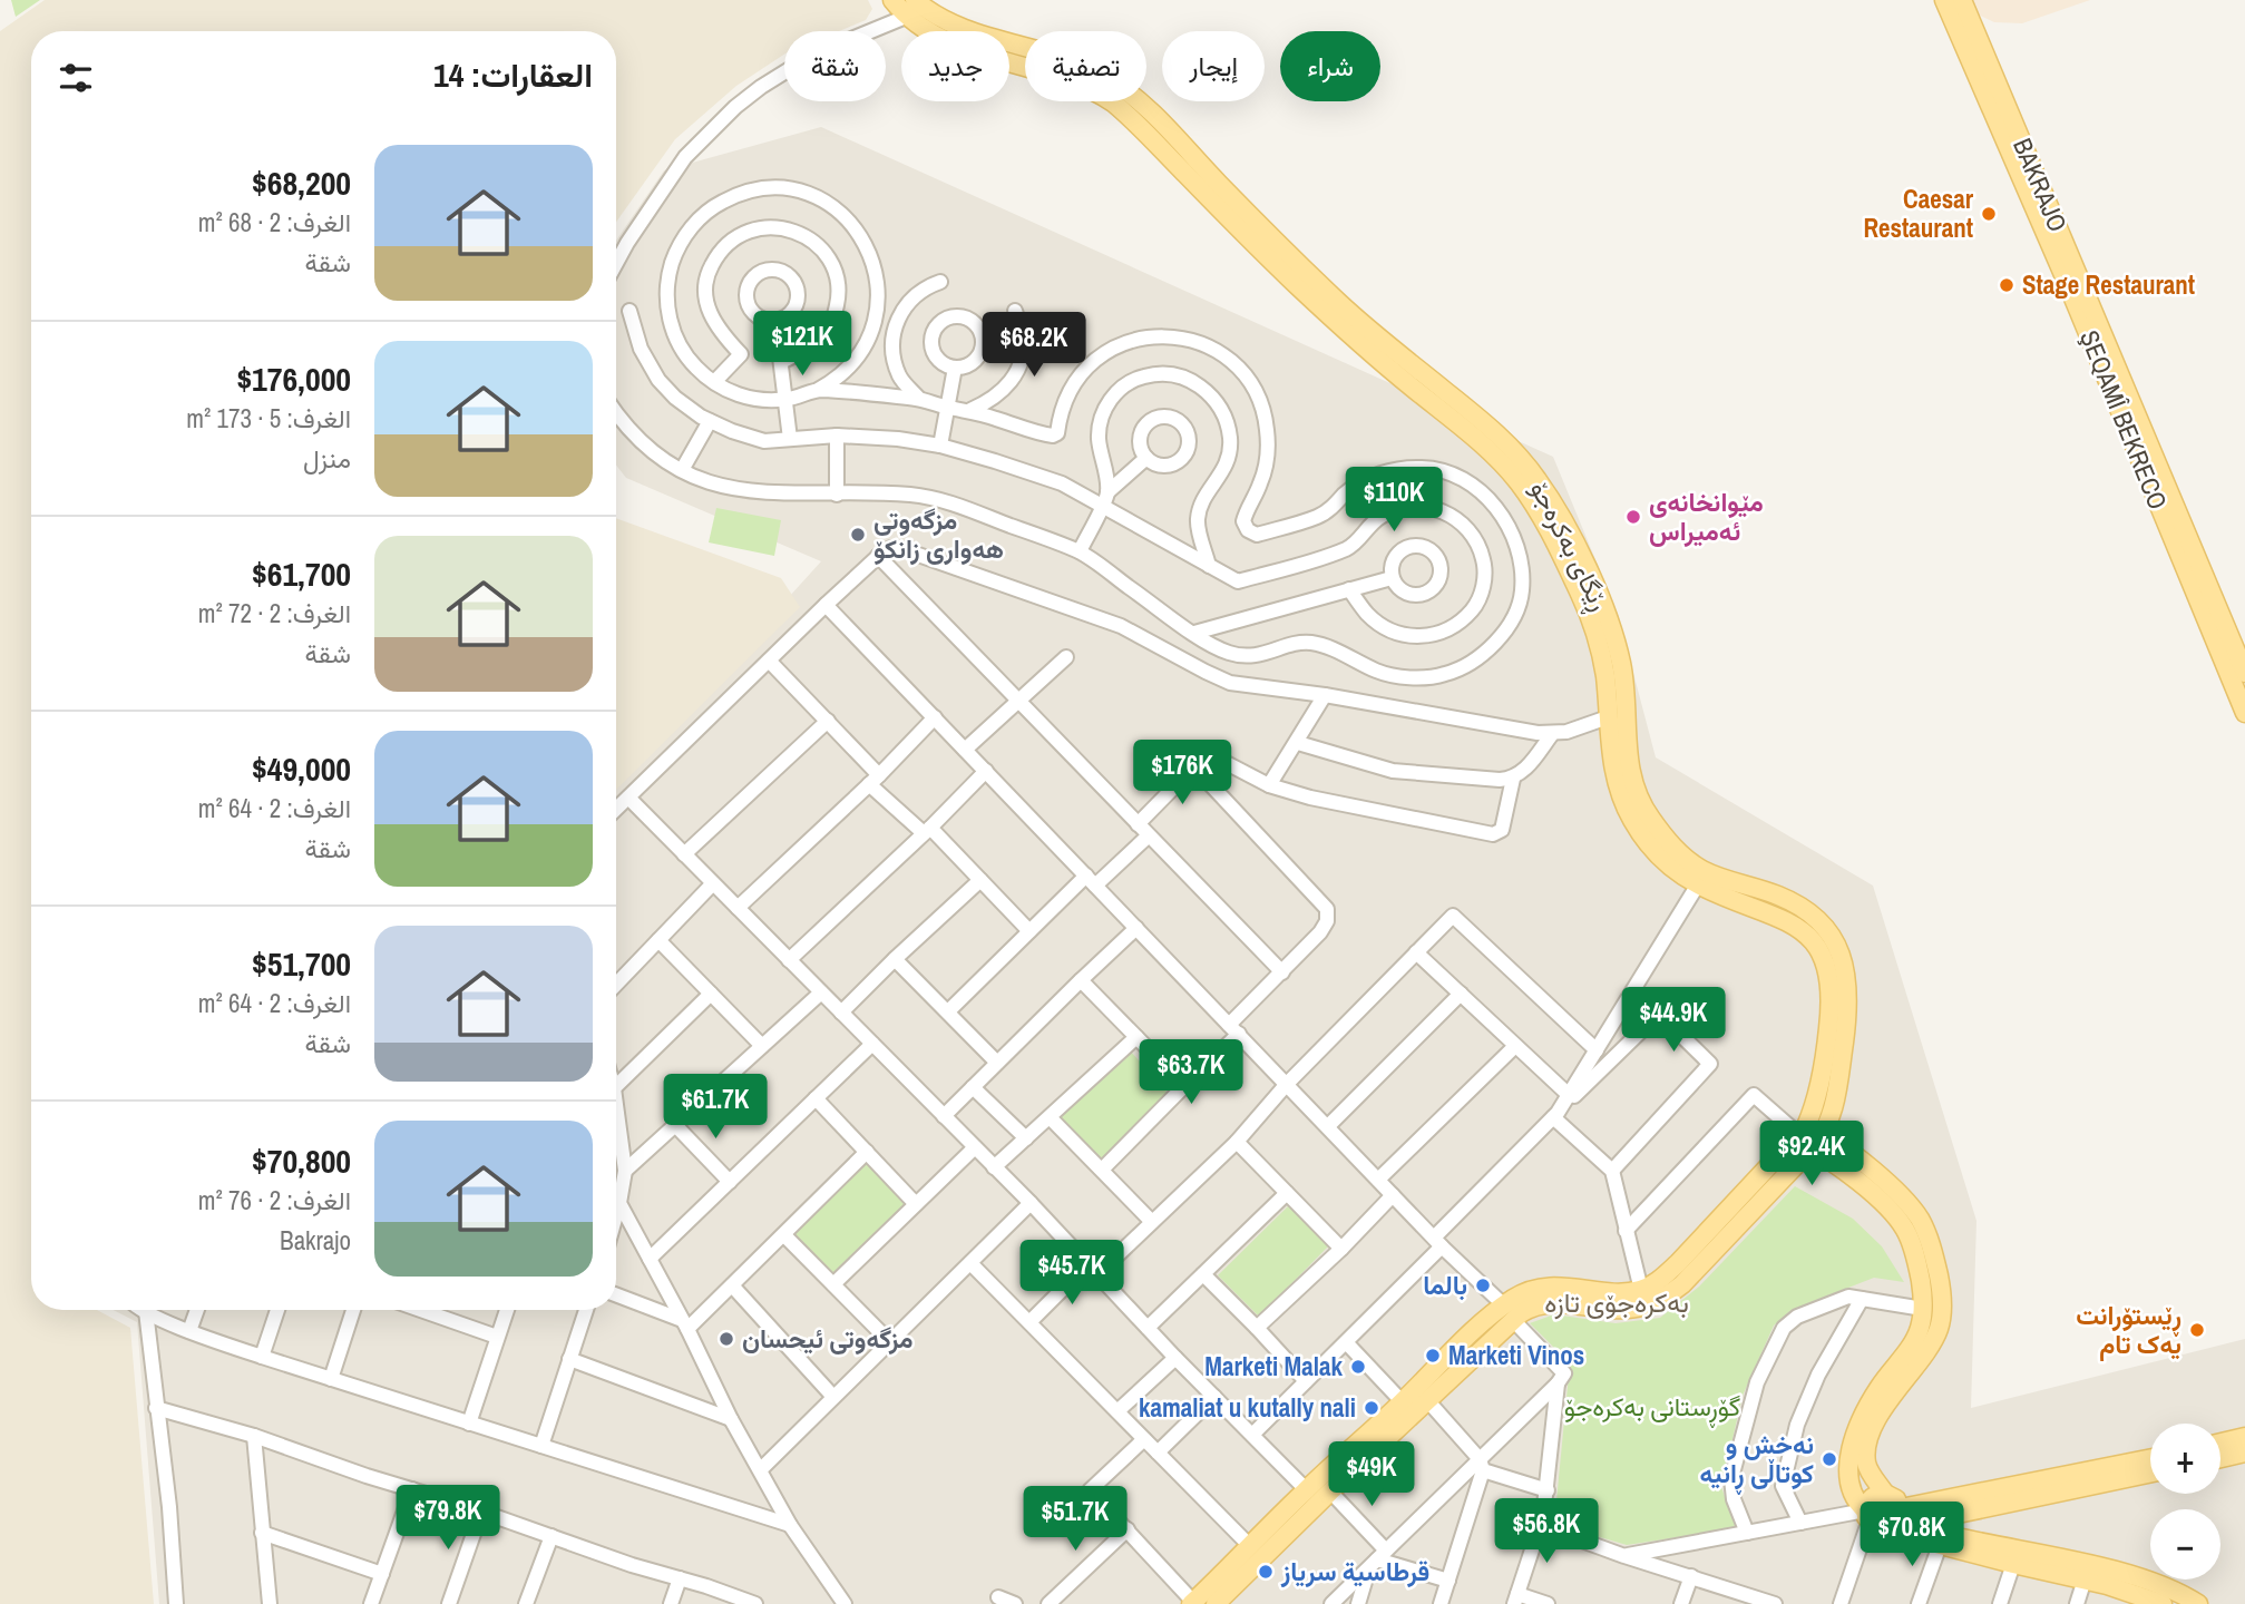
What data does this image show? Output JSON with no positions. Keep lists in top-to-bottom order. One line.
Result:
{"streets":{"main road":["BAKRAJO","ŞEQAMÎ BEKRECO","ڕێگای بەکرەجۆ"]},"crossings":[["BAKRAJO","ŞEQAMÎ BEKRECO"]],"districts":["بەکرەجۆی تازە"],"parks":["گۆڕستانی بەکرەجۆ"],"places":["Caesar Restaurant","Stage Restaurant","مێوانخانەی ئەمیراس","مزگەوتی هەواری زانکۆ","بالما","ڕێستۆرانت یەک تام","مزگەوتی ئیحسان","Marketi Vinos","Marketi Malak","kamaliat u kutally nali","نەخش و کوتاڵی ڕانیە","قرطاسية سرياز"],"page":{"chip":["شراء","إيجار","تصفية","جديد","شقة"],"heading":"العقارات: 14","list":[{"name":"$68,200","note":"الغرف: 2 · 68 m² · شقة"},{"name":"$176,000","note":"الغرف: 5 · 173 m² · منزل"},{"name":"$61,700","note":"الغرف: 2 · 72 m² · شقة"},{"name":"$49,000","note":"الغرف: 2 · 64 m² · شقة"},{"name":"$51,700","note":"الغرف: 2 · 64 m² · شقة"},{"name":"$70,800","note":"الغرف: 2 · 76 m² · Bakrajo"}],"price":["$121K","$68.2K","$110K","$176K","$44.9K","$63.7K","$61.7K","$92.4K","$45.7K","$49K","$79.8K","$51.7K","$56.8K","$70.8K"],"map_buttons":["+","−"]}}
